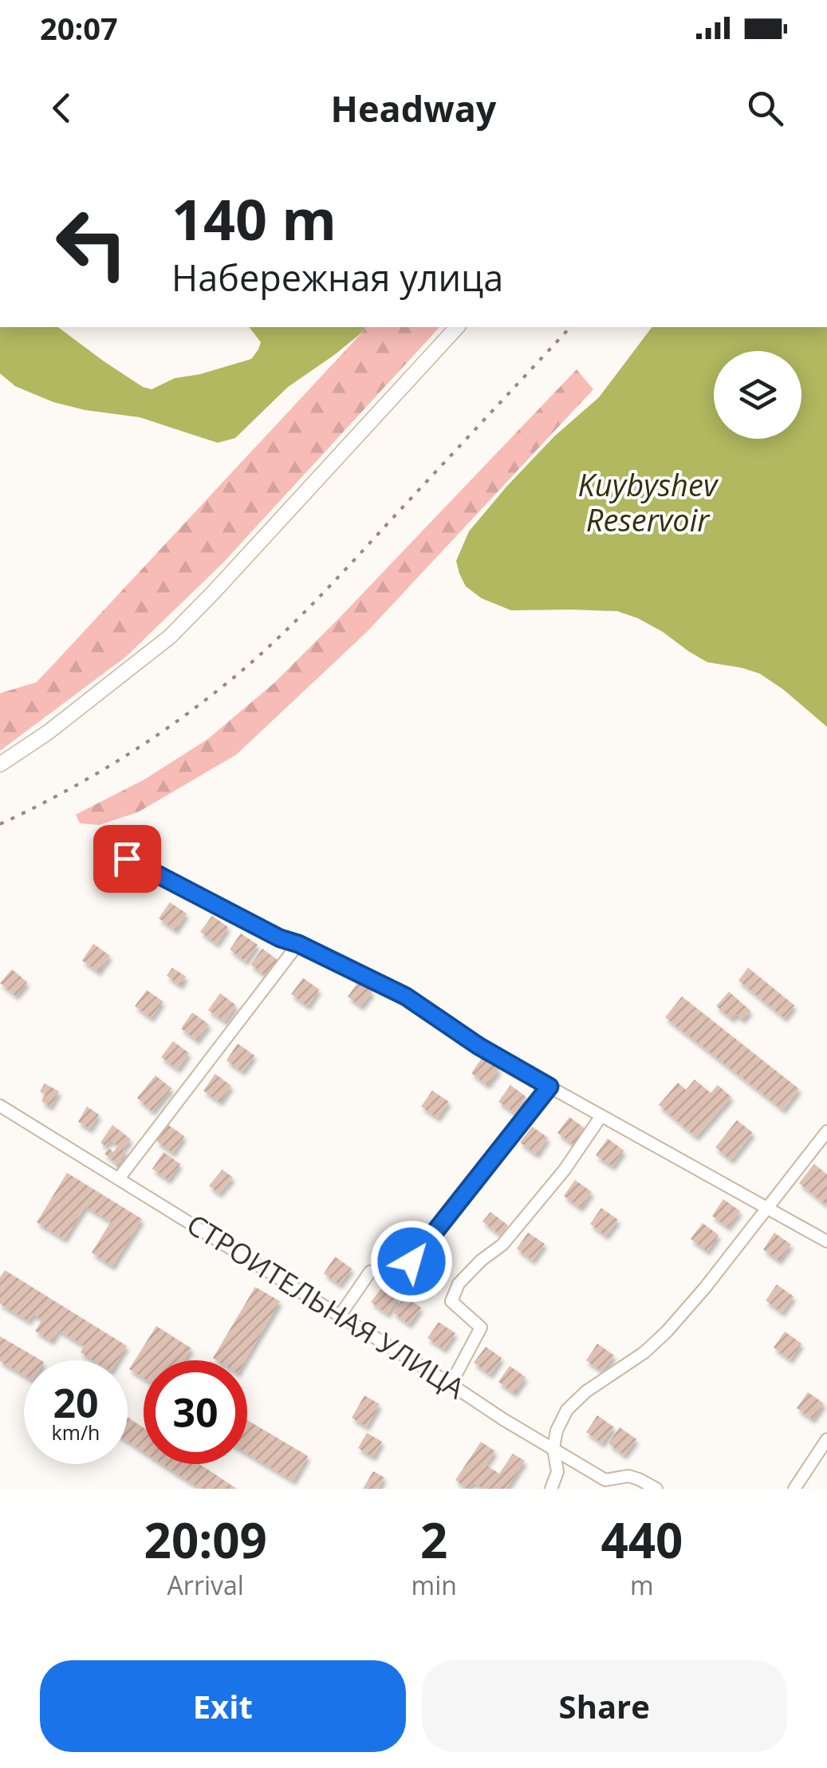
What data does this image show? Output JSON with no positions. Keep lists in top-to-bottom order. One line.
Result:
{"streets":{"street":["СТРОИТЕЛЬНАЯ УЛИЦА"]},"water":["Kuybyshev Reservoir"],"page":{"status":"20:07","header":"Headway","turn":["140 m","Набережная улица"],"speed":"20 km/h","limit":"30","eta":["20:09","Arrival","2","min","440","m"],"buttons":["Exit","Share"]}}
